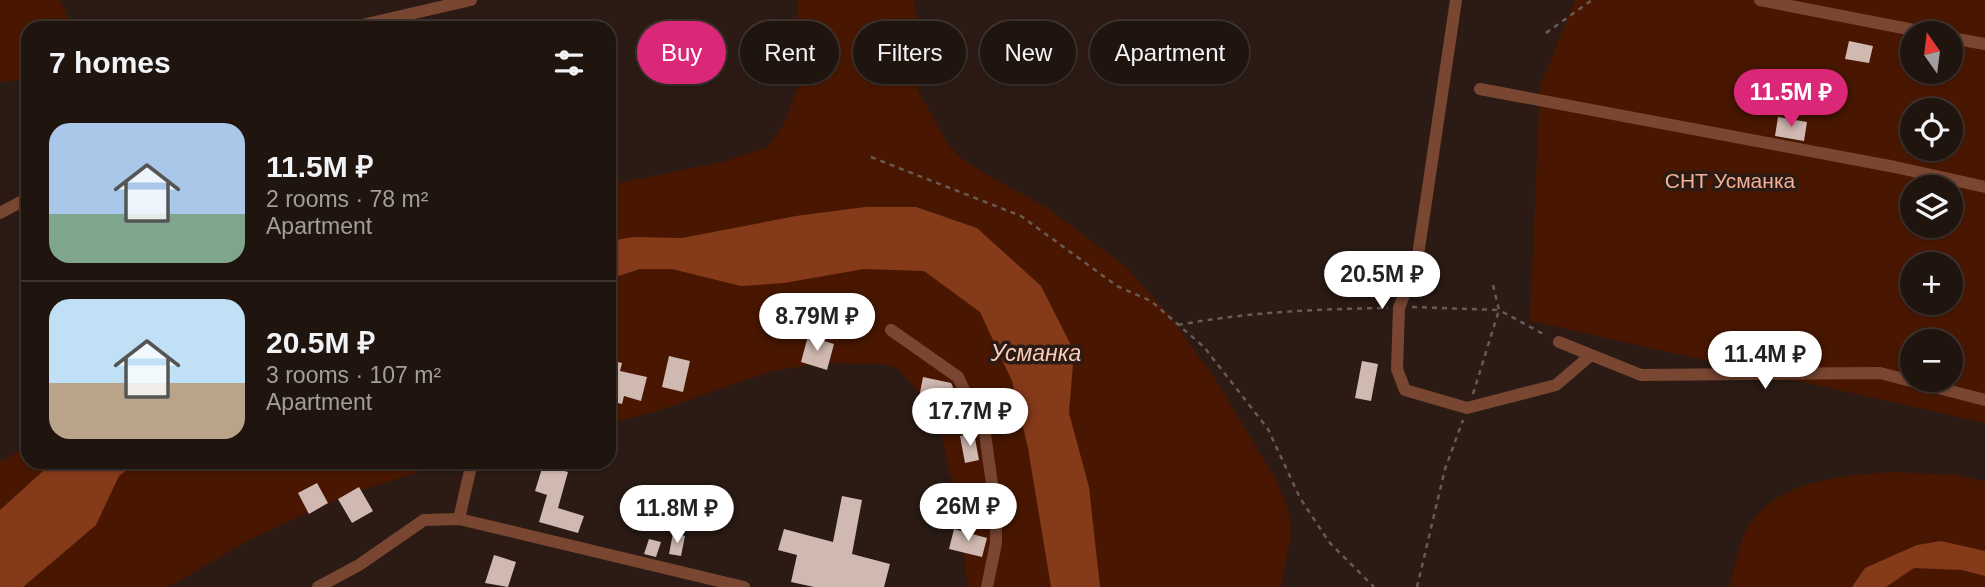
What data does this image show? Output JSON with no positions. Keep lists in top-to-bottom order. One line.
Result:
{"water":["Усманка"],"parks":["СНТ Усманка"],"north":"top","page":{"map_buttons":["+","−"],"chip":["Buy","Rent","Filters","New","Apartment"],"heading":"7 homes","price":["11.5M ₽","20.5M ₽","8.79M ₽","11.4M ₽","17.7M ₽","26M ₽","11.8M ₽"],"list":[{"name":"11.5M ₽","note":"2 rooms · 78 m² · Apartment"},{"name":"20.5M ₽","note":"3 rooms · 107 m² · Apartment"}]}}
